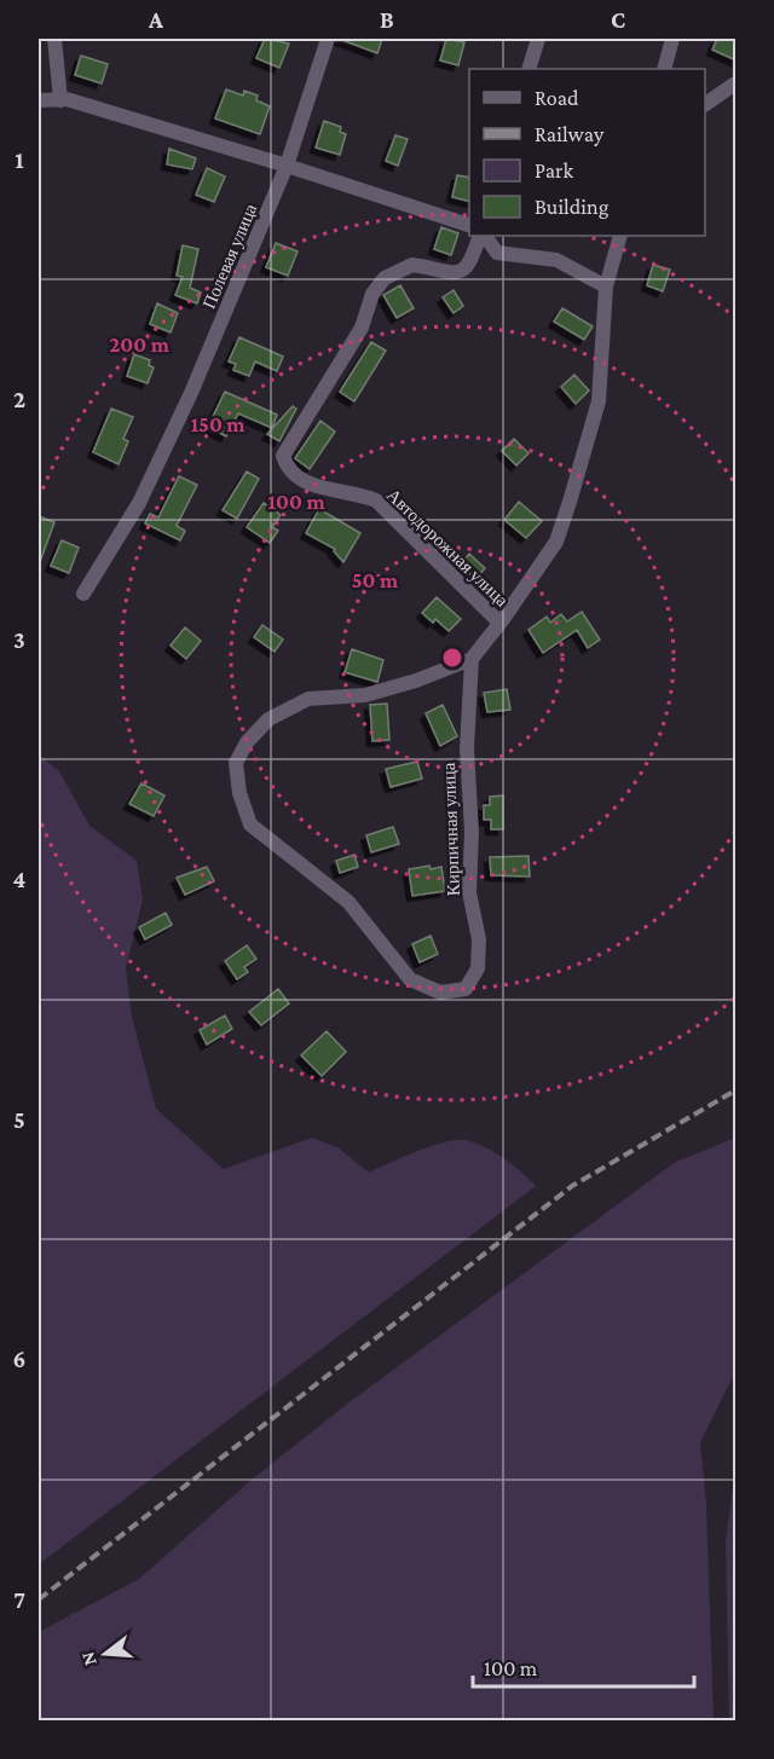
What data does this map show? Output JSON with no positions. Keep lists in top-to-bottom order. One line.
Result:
{"streets":{"street":["Полевая улица","Автодорожная улица","Кирпичная улица"]},"legend":["Road","Railway","Park","Building"],"scale_bar":"100 m","north":"left","grid":{"columns":["A","B","C"],"rows":["1","2","3","4","5","6","7"]},"rings":["200 m","150 m","100 m","50 m"]}
